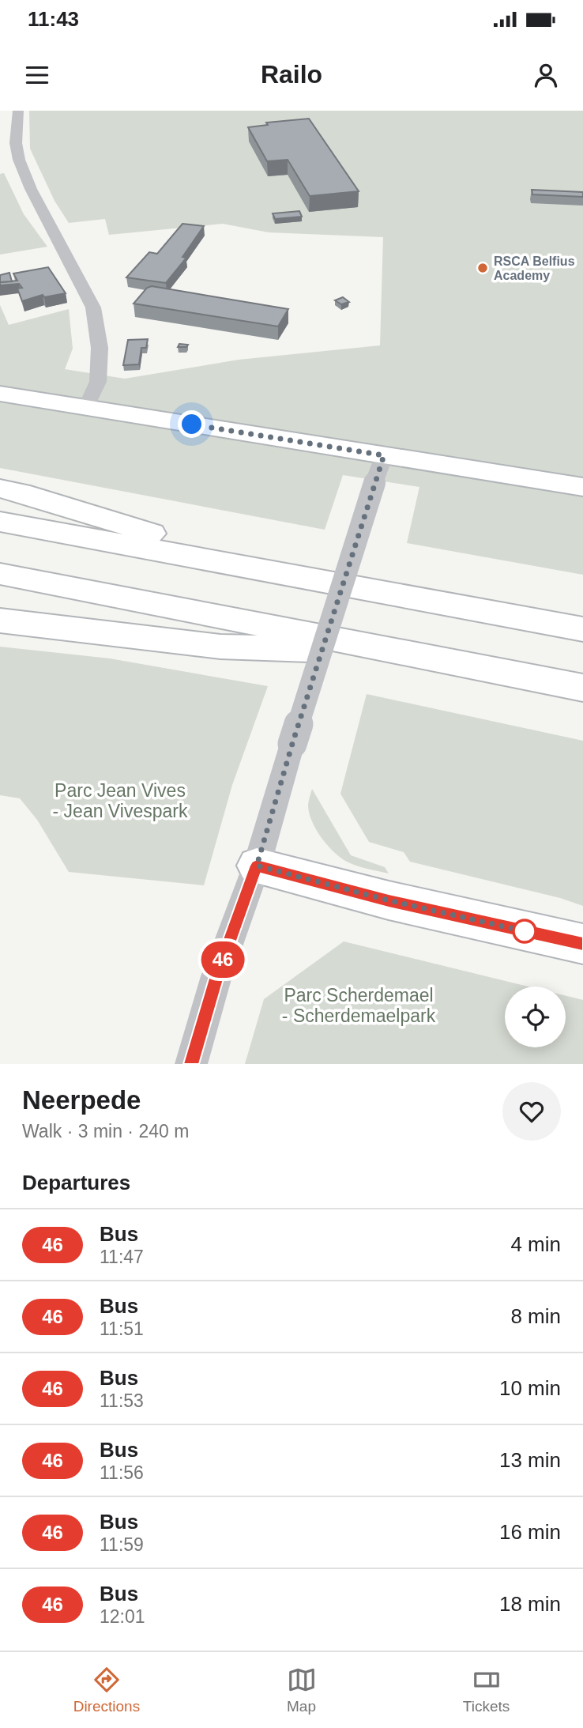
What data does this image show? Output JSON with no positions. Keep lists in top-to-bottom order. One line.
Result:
{"parks":["Parc Jean Vives - Jean Vivespark","Parc Scherdemael - Scherdemaelpark"],"places":["RSCA Belfius Academy"],"lines":["bus line 46"],"page":{"status":"11:43","header":"Railo","on_map":"46","heading":[["Neerpede","Walk · 3 min · 240 m"],"Departures"],"list":[{"mark":"46","name":"Bus","note":"11:47","value":"4 min"},{"mark":"46","name":"Bus","note":"11:51","value":"8 min"},{"mark":"46","name":"Bus","note":"11:53","value":"10 min"},{"mark":"46","name":"Bus","note":"11:56","value":"13 min"},{"mark":"46","name":"Bus","note":"11:59","value":"16 min"},{"mark":"46","name":"Bus","note":"12:01","value":"18 min"}],"tabs":["Directions","Map","Tickets"]}}
